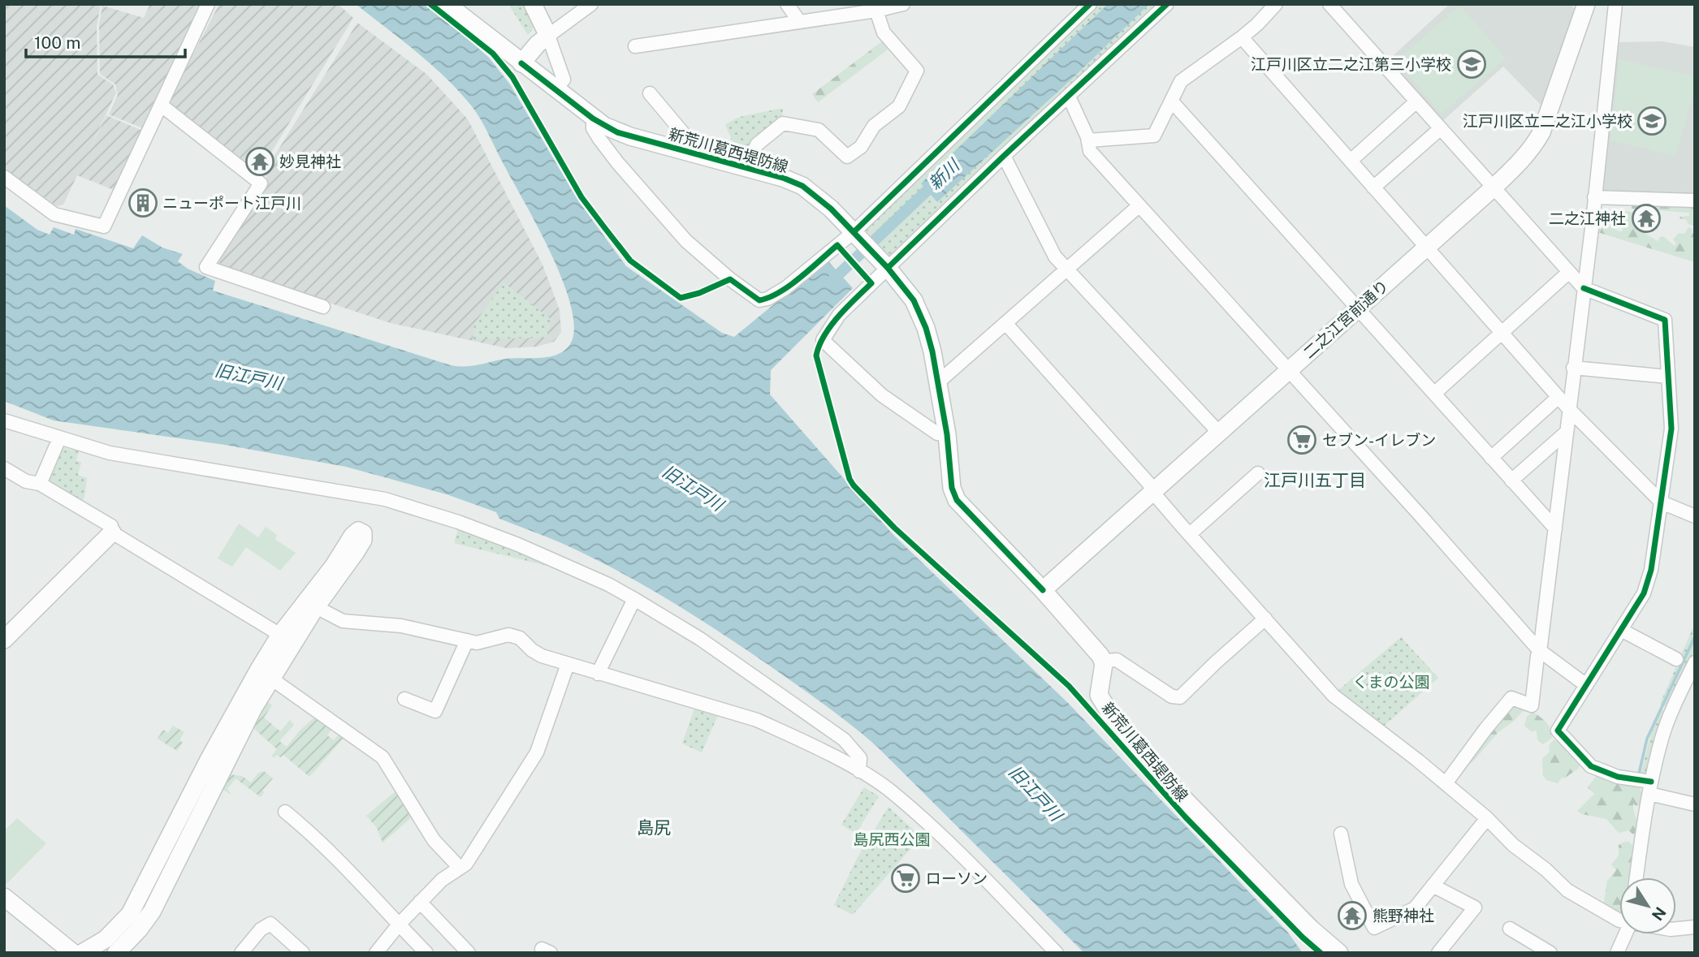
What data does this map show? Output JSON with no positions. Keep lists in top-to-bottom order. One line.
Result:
{"streets":{"street":["新荒川葛西堤防線","二之江宮前通り"]},"crossings":[["新荒川葛西堤防線","二之江宮前通り"]],"districts":["江戸川五丁目","島尻"],"water":["新川","旧江戸川"],"parks":["くまの公園","島尻西公園"],"places":{"school or university":["江戸川区立二之江第三小学校","江戸川区立二之江小学校"],"temple":["妙見神社","二之江神社","熊野神社"],"building":["ニューポート江戸川"],"supermarket":["セブン-イレブン","ローソン"]},"scale_bar":"100 m","north":"bottom right"}
